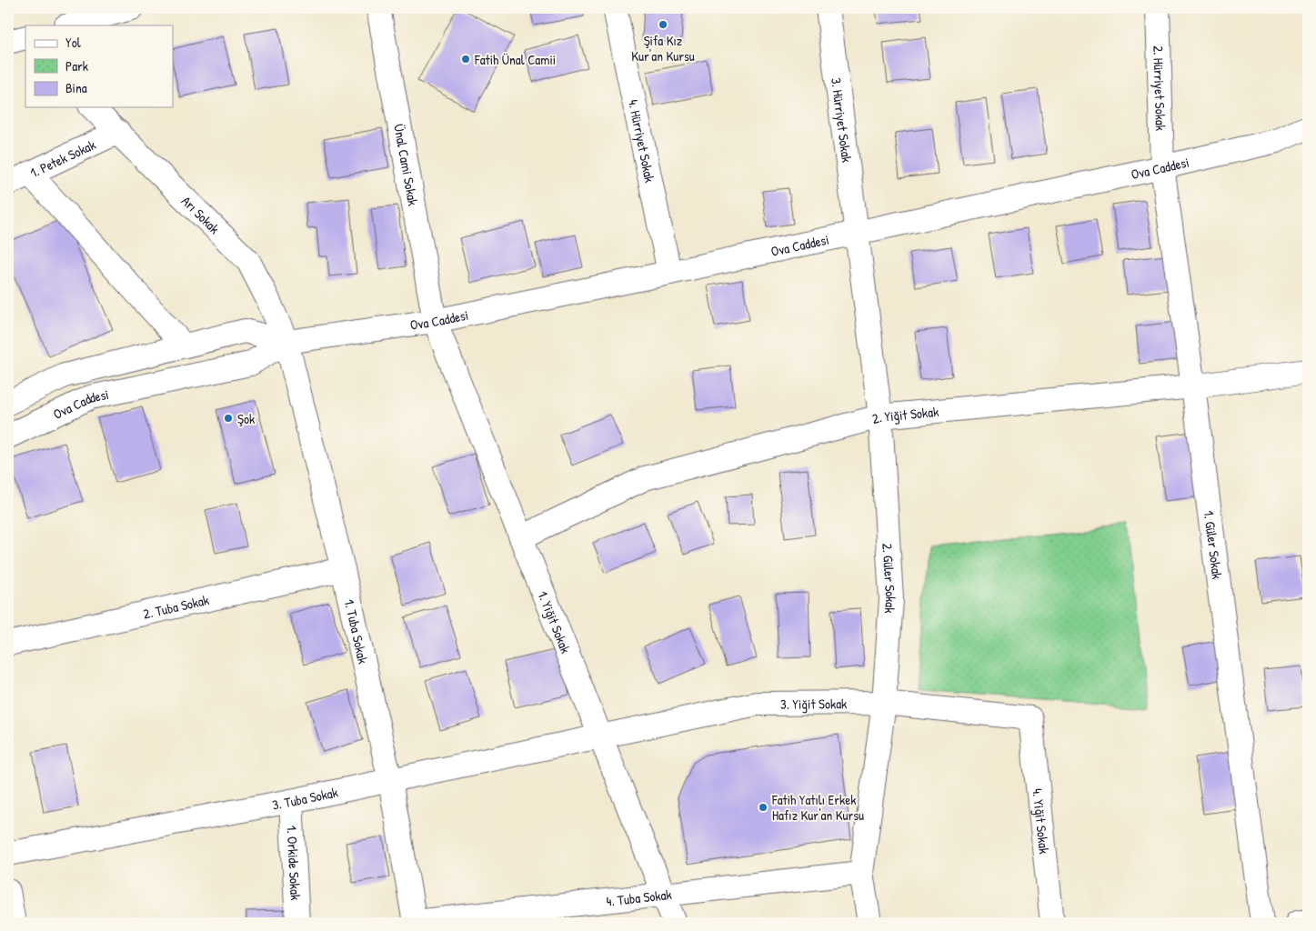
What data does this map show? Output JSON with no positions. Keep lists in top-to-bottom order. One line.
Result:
{"streets":{"street":["2. Hürriyet Sokak","3. Hürriyet Sokak","4. Hürriyet Sokak","1. Petek Sokak","Ünal Cami Sokak","Ova Caddesi","Arı Sokak","2. Yiğit Sokak","1. Güler Sokak","2. Güler Sokak","2. Tuba Sokak","1. Yiğit Sokak","1. Tuba Sokak","3. Yiğit Sokak","3. Tuba Sokak","4. Yiğit Sokak","1. Orkide Sokak","4. Tuba Sokak"]},"crossings":[["2. Hürriyet Sokak","Ova Caddesi"],["2. Hürriyet Sokak","1. Güler Sokak"],["3. Hürriyet Sokak","Ova Caddesi"],["3. Hürriyet Sokak","2. Güler Sokak"],["4. Hürriyet Sokak","Ova Caddesi"],["1. Petek Sokak","Arı Sokak"],["Ünal Cami Sokak","Ova Caddesi"],["Ünal Cami Sokak","1. Yiğit Sokak"],["Ova Caddesi","Arı Sokak"],["Ova Caddesi","1. Güler Sokak"],["Ova Caddesi","2. Güler Sokak"],["Ova Caddesi","1. Yiğit Sokak"],["Ova Caddesi","1. Tuba Sokak"],["Arı Sokak","1. Tuba Sokak"],["2. Yiğit Sokak","1. Güler Sokak"],["2. Yiğit Sokak","2. Güler Sokak"],["2. Yiğit Sokak","1. Yiğit Sokak"],["2. Güler Sokak","3. Yiğit Sokak"],["2. Güler Sokak","4. Tuba Sokak"],["2. Tuba Sokak","1. Tuba Sokak"],["1. Yiğit Sokak","3. Yiğit Sokak"],["1. Yiğit Sokak","3. Tuba Sokak"],["1. Yiğit Sokak","4. Tuba Sokak"],["1. Tuba Sokak","3. Tuba Sokak"],["1. Tuba Sokak","4. Tuba Sokak"],["3. Yiğit Sokak","3. Tuba Sokak"],["3. Yiğit Sokak","4. Yiğit Sokak"],["3. Tuba Sokak","1. Orkide Sokak"]],"places":["Şifa Kız Kur'an Kursu","Fatih Ünal Camii","Şok","Fatih Yatılı Erkek Hafız Kur'an Kursu"],"legend":["Yol","Park","Bina"]}
